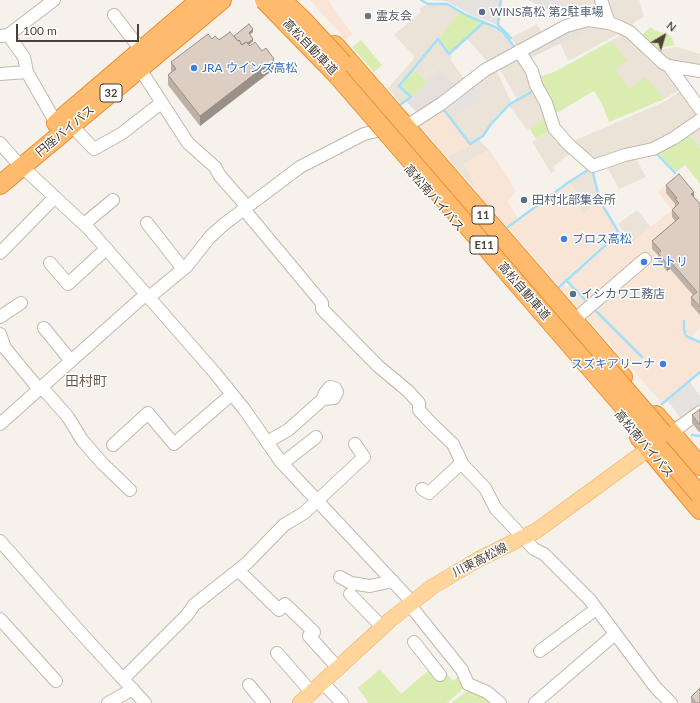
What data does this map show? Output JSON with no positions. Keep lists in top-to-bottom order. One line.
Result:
{"streets":{"highway":["高松自動車道","32","円座バイパス","高松南バイパス","11","E11"],"main road":["川東高松線"]},"crossings":[["高松自動車道","11"],["高松南バイパス","11"],["高松南バイパス","川東高松線"],["11","川東高松線"]],"districts":["田村町"],"places":["WINS高松 第2駐車場","霊友会","JRA ウインズ高松","田村北部集会所","ブロス高松","ニトリ","イシカワ工務店","スズキアリーナ"],"scale_bar":"100 m","north":"top right"}
